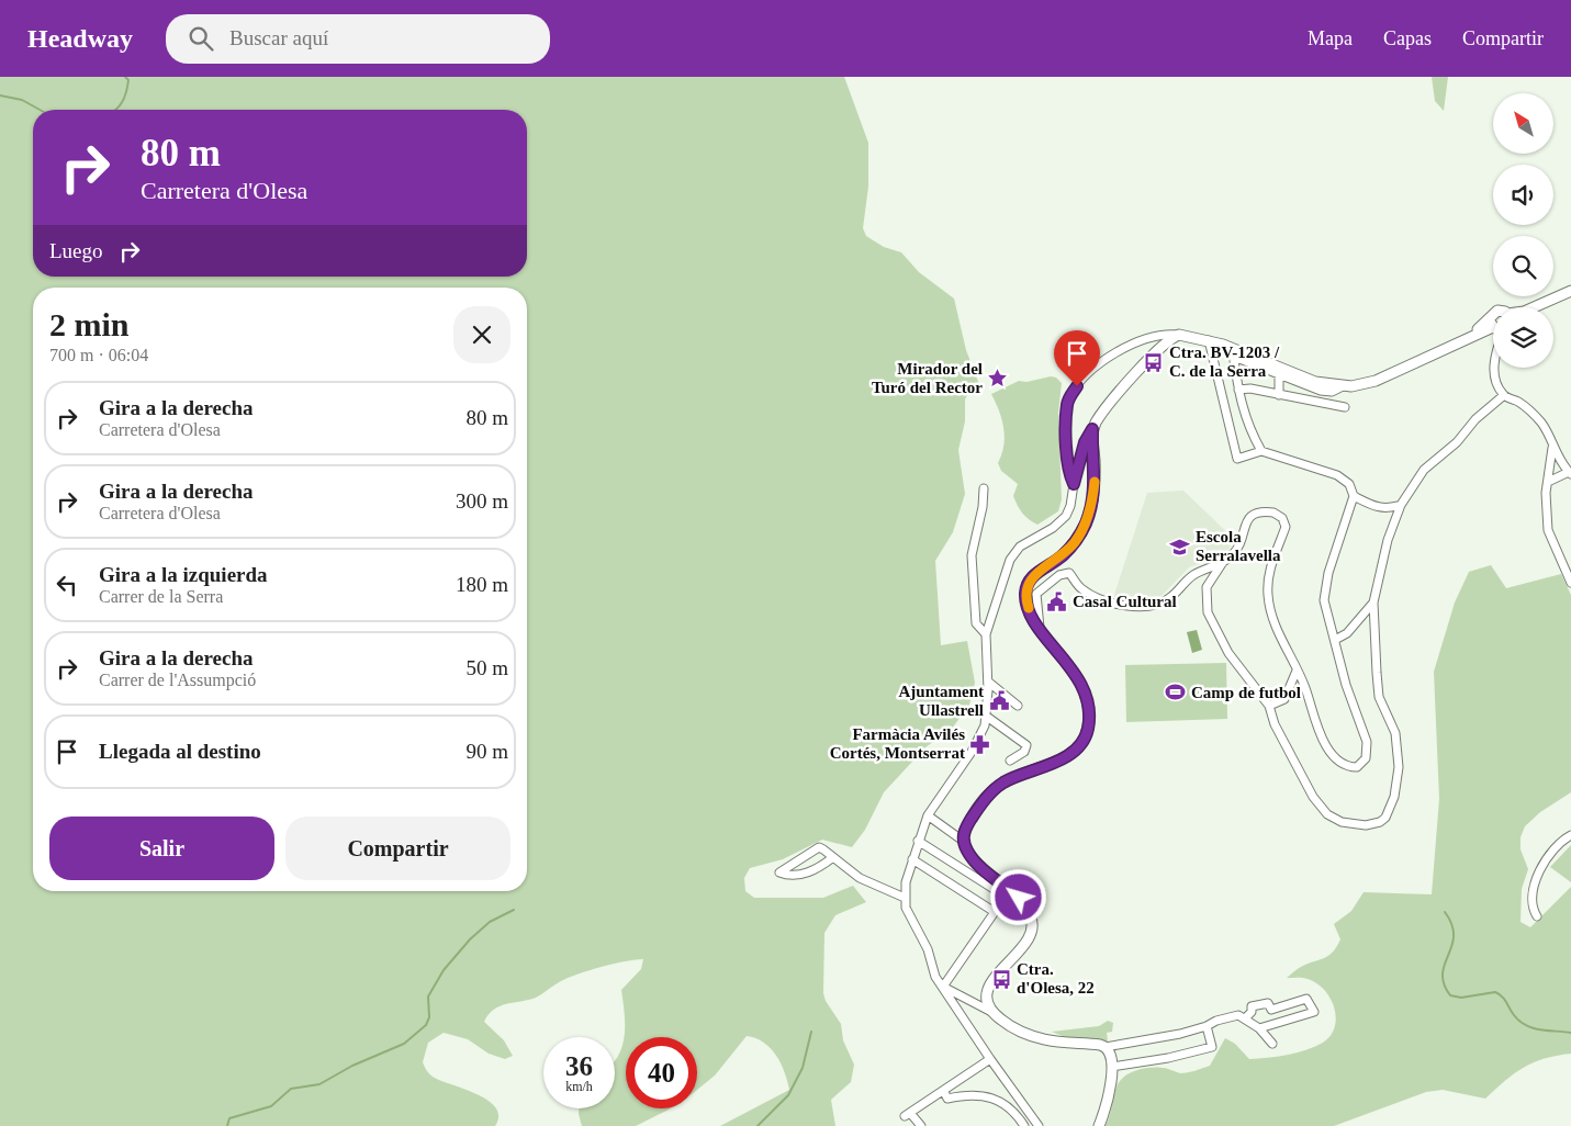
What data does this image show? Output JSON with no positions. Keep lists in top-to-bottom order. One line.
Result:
{"places":{"bus stop":["Ctra. BV-1203 / C. de la Serra","Ctra. d'Olesa, 22"],"place":["Mirador del Turó del Rector"],"school or university":["Escola Serralavella"],"public building":["Casal Cultural","Ajuntament Ullastrell"],"sports":["Camp de futbol"],"pharmacy":["Farmàcia Avilés Cortés, Montserrat"]},"north":"top left","page":{"header":"Headway","search":"Buscar aquí","nav":["Mapa","Capas","Compartir"],"turn":["80 m","Carretera d'Olesa"],"then":"Luego","heading":["2 min","700 m · 06:04"],"list":[{"name":"Gira a la derecha","note":"Carretera d'Olesa","value":"80 m"},{"name":"Gira a la derecha","note":"Carretera d'Olesa","value":"300 m"},{"name":"Gira a la izquierda","note":"Carrer de la Serra","value":"180 m"},{"name":"Gira a la derecha","note":"Carrer de l'Assumpció","value":"50 m"},{"name":"Llegada al destino","value":"90 m"}],"buttons":["Salir","Compartir"],"speed":"36 km/h","limit":"40"}}
